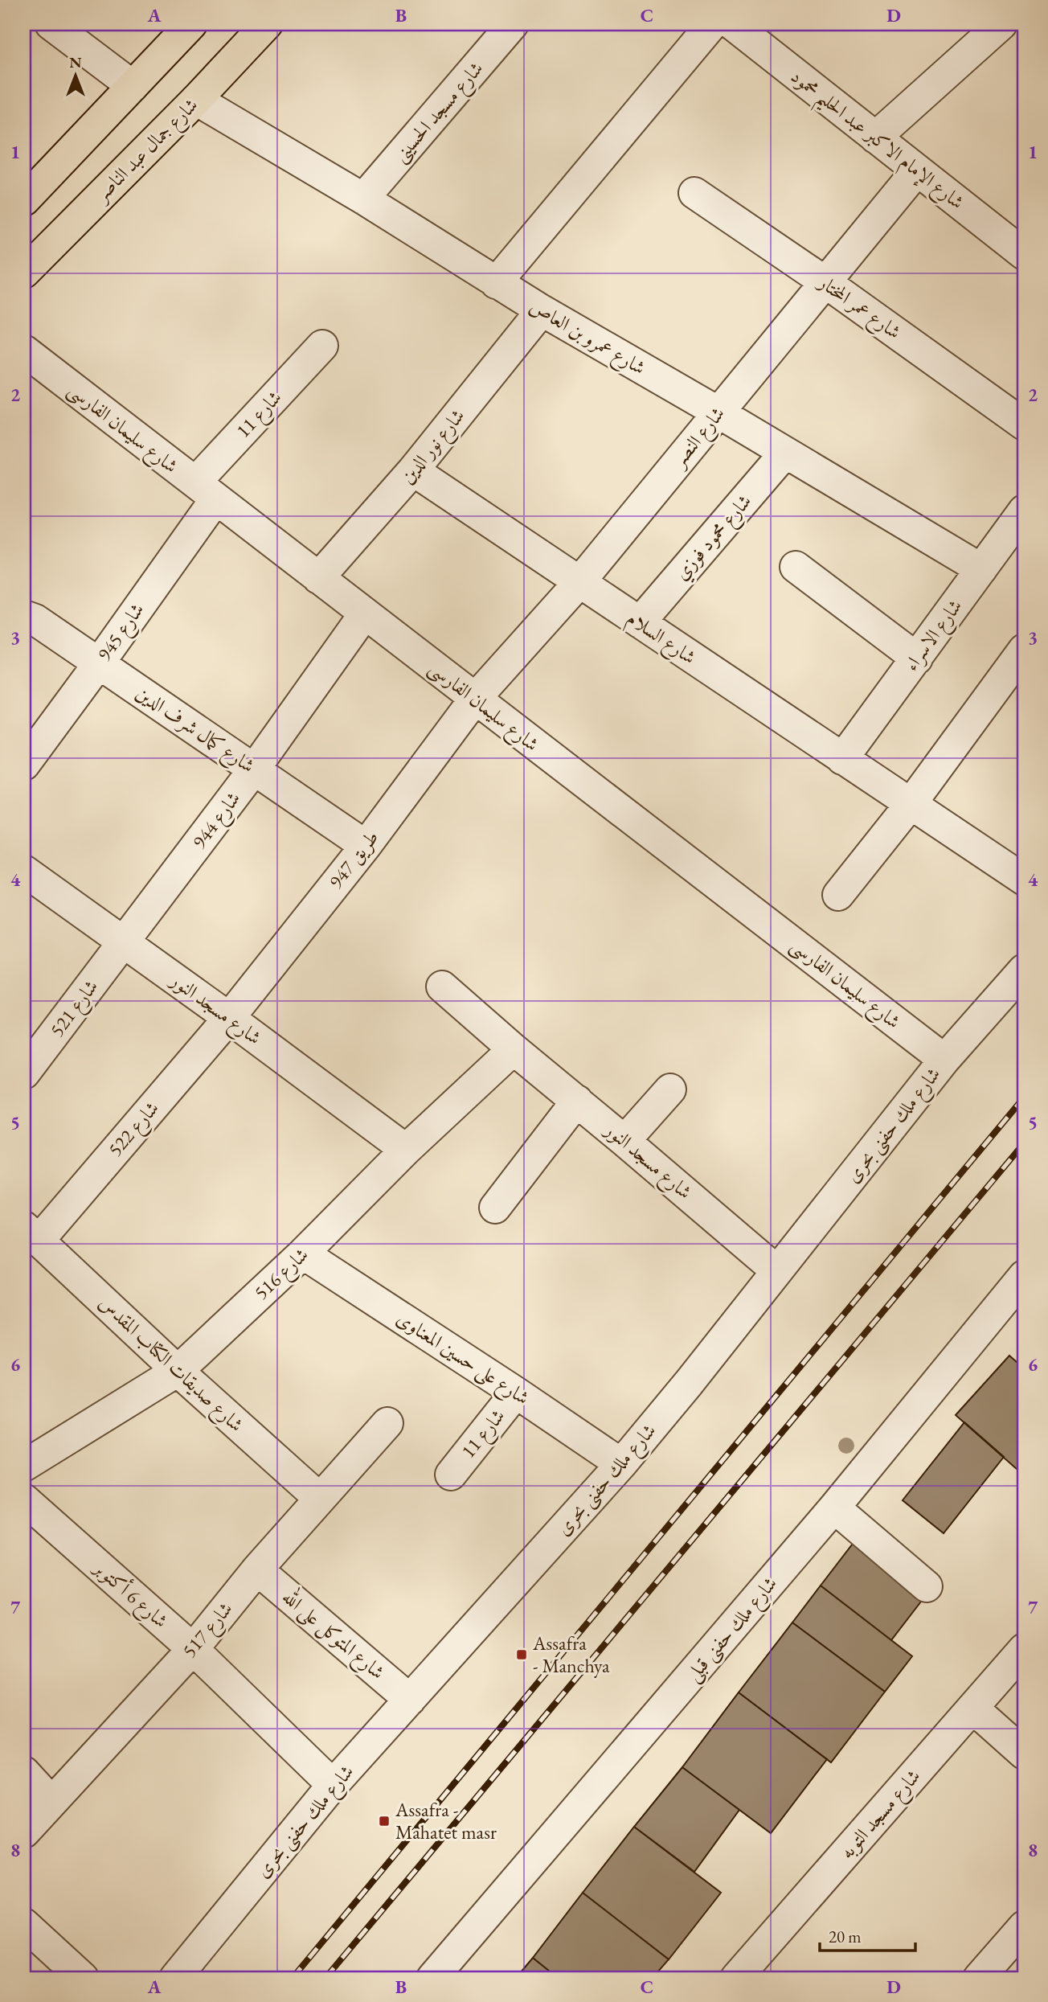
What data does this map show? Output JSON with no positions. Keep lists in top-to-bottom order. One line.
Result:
{"streets":{"main road":["شارع جمال عبد الناصر"],"street":["شارع مسجد الحسينى","شارع الإمام الاكبر عبد الحليم محمود","شارع عمر المختار","شارع عمرو بن العاص","شارع 11","شارع سليمان الفارسى","شارع النصر","شارع نور الدين","شارع محمود فوزي","شارع 945","شارع الاسراء","شارع السلام","شارع كمال شرف الدين","شارع 944","طريق 947","شارع 521","شارع مسجد النور","شارع ملك حفنى بحرى","شارع 522","شارع 516","شارع على حسين المعناوى","شارع صديقات الكتاب المقدس","شارع 6 أكتوبر","شارع ملك حفنى قبلى","شارع 517","شارع المتوكل على الله","شارع مسجد التوبه"]},"crossings":[["شارع مسجد الحسينى","شارع عمرو بن العاص"],["شارع الإمام الاكبر عبد الحليم محمود","شارع النصر"],["شارع جمال عبد الناصر","شارع عمرو بن العاص"],["شارع عمر المختار","شارع النصر"],["شارع عمرو بن العاص","شارع النصر"],["شارع عمرو بن العاص","شارع نور الدين"],["شارع عمرو بن العاص","شارع محمود فوزي"],["شارع عمرو بن العاص","شارع الاسراء"],["شارع 11","شارع سليمان الفارسى"],["شارع 11","شارع 945"],["شارع 11","شارع على حسين المعناوى"],["شارع سليمان الفارسى","شارع النصر"],["شارع سليمان الفارسى","شارع نور الدين"],["شارع سليمان الفارسى","شارع 945"],["شارع سليمان الفارسى","شارع 944"],["شارع سليمان الفارسى","طريق 947"],["شارع سليمان الفارسى","شارع ملك حفنى بحرى"],["شارع النصر","شارع السلام"],["شارع النصر","طريق 947"],["شارع نور الدين","شارع السلام"],["شارع محمود فوزي","شارع السلام"],["شارع 945","شارع كمال شرف الدين"],["شارع الاسراء","شارع السلام"],["شارع كمال شرف الدين","شارع 944"],["شارع كمال شرف الدين","طريق 947"],["شارع 944","شارع 521"],["شارع 944","شارع مسجد النور"],["طريق 947","شارع مسجد النور"],["طريق 947","شارع 522"],["شارع 521","شارع مسجد النور"],["شارع مسجد النور","شارع ملك حفنى بحرى"],["شارع مسجد النور","شارع 522"],["شارع مسجد النور","شارع 516"],["شارع ملك حفنى بحرى","شارع على حسين المعناوى"],["شارع ملك حفنى بحرى","شارع 6 أكتوبر"],["شارع ملك حفنى بحرى","شارع المتوكل على الله"],["شارع 522","شارع صديقات الكتاب المقدس"],["شارع 516","شارع على حسين المعناوى"],["شارع 516","شارع صديقات الكتاب المقدس"],["شارع صديقات الكتاب المقدس","شارع 517"],["شارع 6 أكتوبر","شارع 517"],["شارع 517","شارع المتوكل على الله"]],"places":{"transit":["Assafra - Manchya","Assafra - Mahatet masr"]},"scale_bar":"20 m","north":"top","grid":{"columns":["A","B","C","D"],"rows":["1","2","3","4","5","6","7","8"]}}
